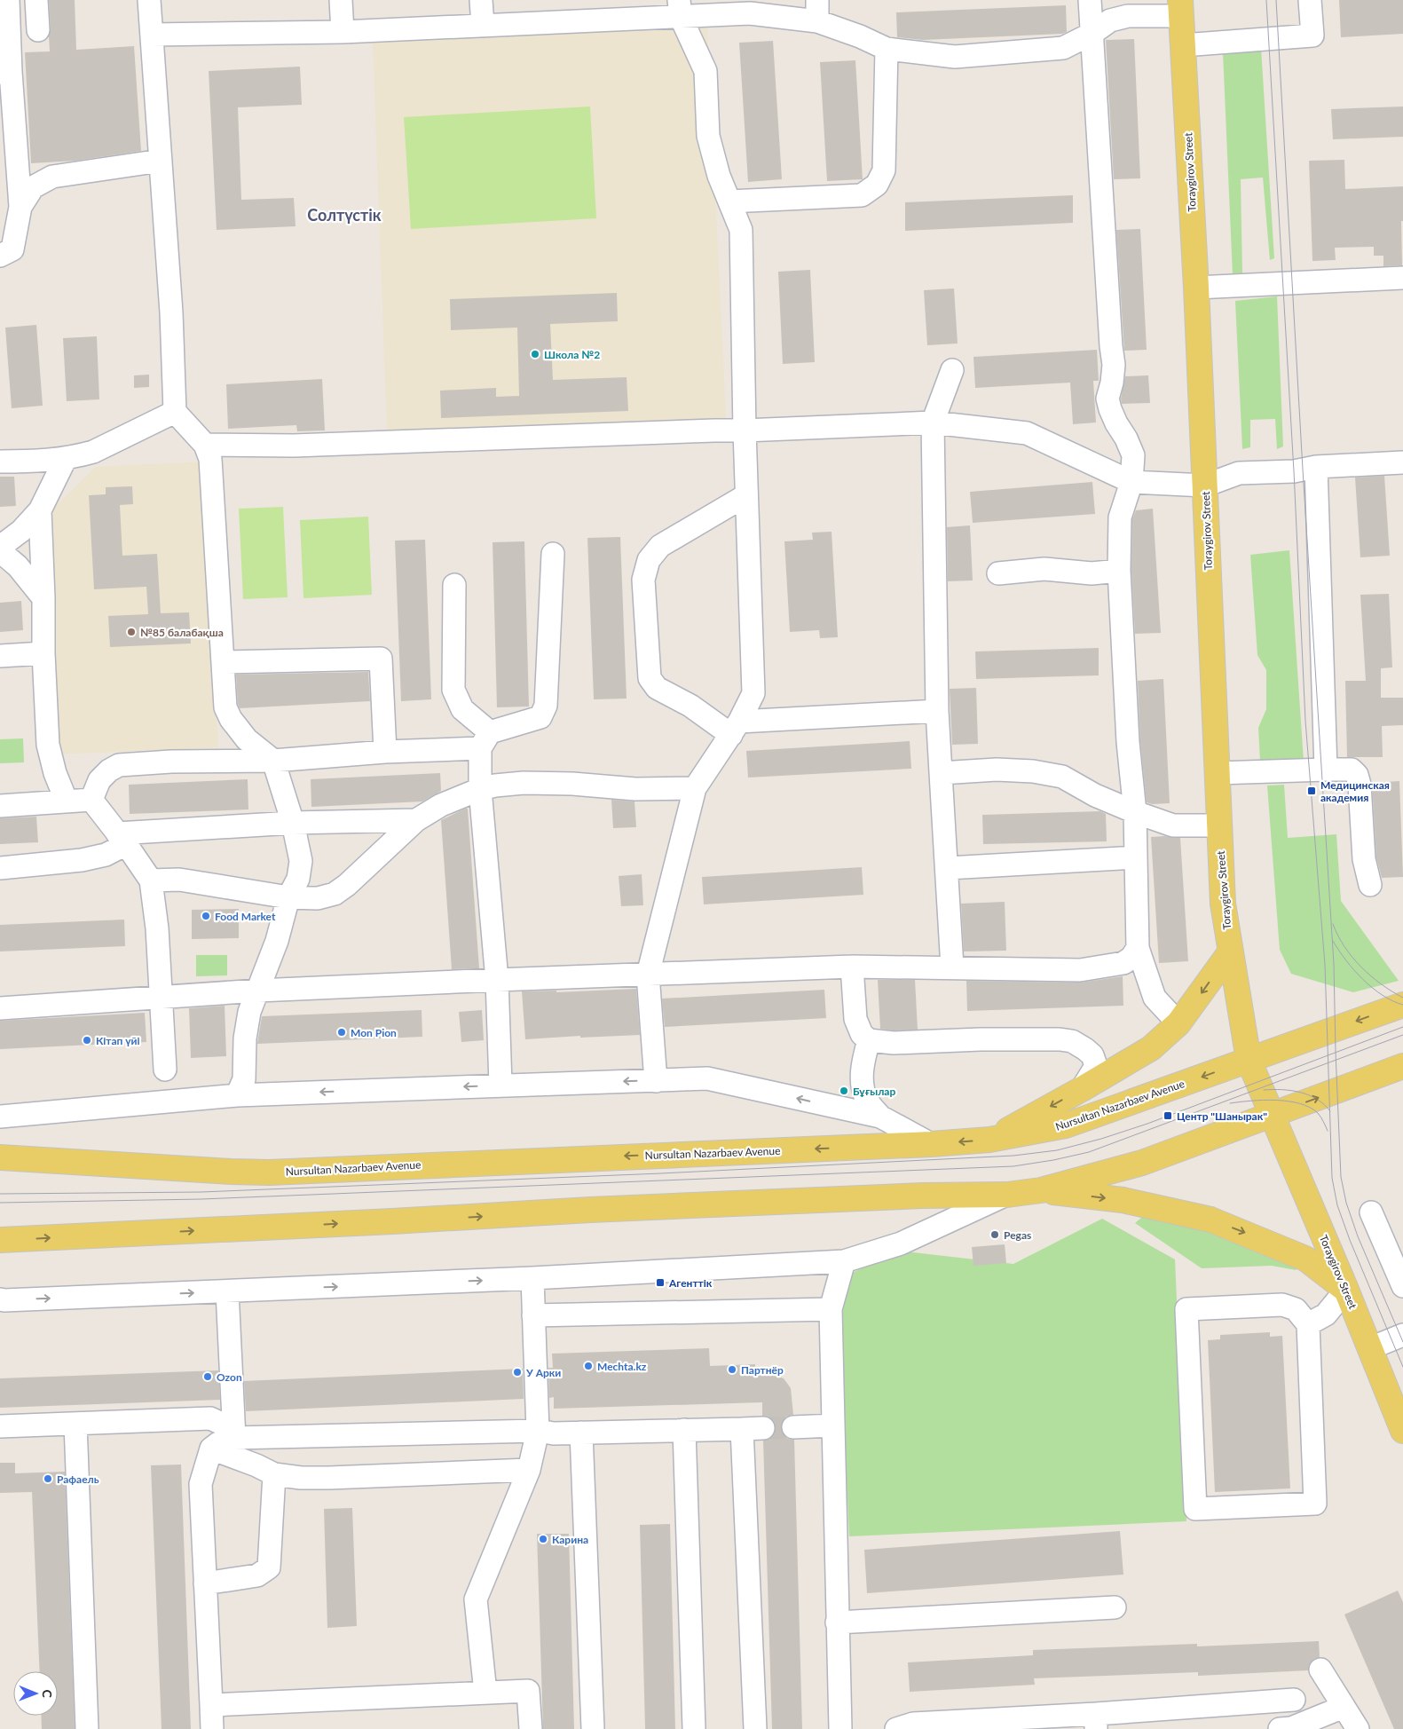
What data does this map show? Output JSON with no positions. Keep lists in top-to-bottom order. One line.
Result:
{"streets":{"main road":["Toraygirov Street","Nursultan Nazarbaev Avenue"]},"crossings":[["Toraygirov Street","Nursultan Nazarbaev Avenue"]],"districts":["Солтүстік"],"places":{"other":["Школа №2","№85 балабақша","Food Market","Mon Pion","Кітап үйі","Бұғылар","Pegas","Mechta.kz","Партнёр","У Арки","Ozon","Рафаель","Карина"],"transit":["Медицинская академия","Центр \"Шанырак\"","Агенттік"]},"north":"right"}
